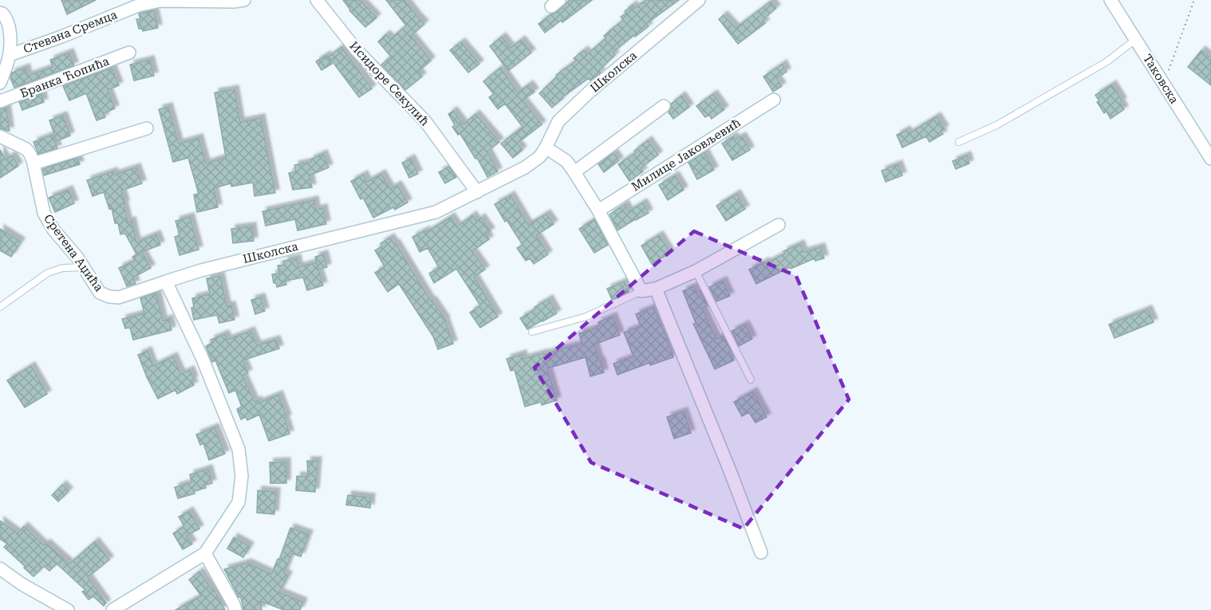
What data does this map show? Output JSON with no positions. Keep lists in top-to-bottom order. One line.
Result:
{"streets":{"street":["Стевана Сремца","Школска","Бранка Ћопића","Таковска","Исидоре Секулић","Милице Јаковљевић","Сретена Аџића"]},"crossings":[["Школска","Исидоре Секулић"],["Школска","Сретена Аџића"]]}
